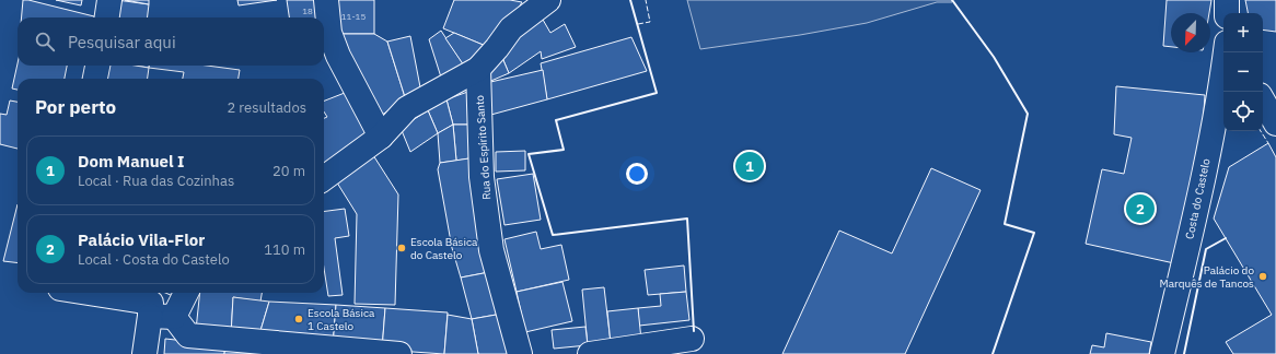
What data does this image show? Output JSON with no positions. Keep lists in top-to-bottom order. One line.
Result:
{"streets":{"street":["Rua do Espírito Santo","Costa do Castelo"]},"places":["Escola Básica do Castelo","Palácio do Marquês de Tancos","Escola Básica 1 Castelo"],"house_numbers":["18","11-15"],"north":"bottom left","page":{"map_buttons":["+","−"],"search":"Pesquisar aqui","heading":["Por perto","2 resultados"],"list":[{"mark":"1","name":"Dom Manuel I","note":"Local · Rua das Cozinhas","value":"20 m"},{"mark":"2","name":"Palácio Vila-Flor","note":"Local · Costa do Castelo","value":"110 m"}],"pins":["1","2"]}}
